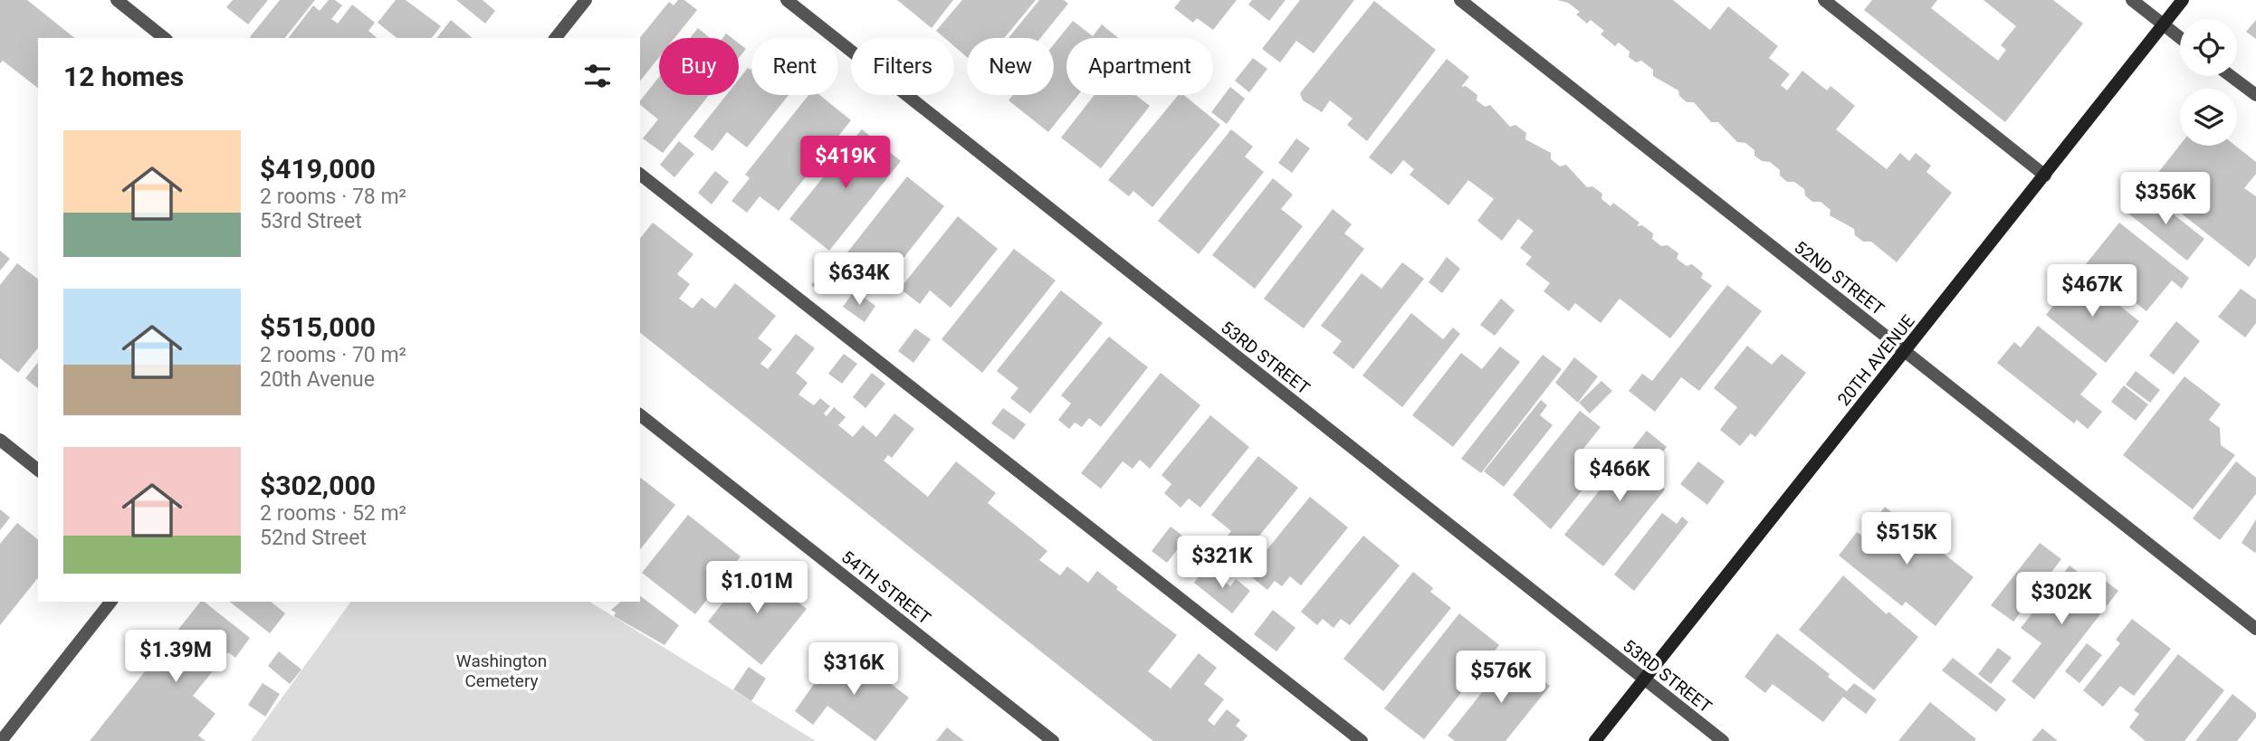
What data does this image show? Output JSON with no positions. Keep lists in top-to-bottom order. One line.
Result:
{"streets":{"street":["52ND STREET","53RD STREET","20TH AVENUE","54TH STREET"]},"crossings":[["52ND STREET","20TH AVENUE"],["53RD STREET","20TH AVENUE"]],"parks":["Washington Cemetery"],"page":{"chip":["Buy","Rent","Filters","New","Apartment"],"heading":"12 homes","list":[{"name":"$419,000","note":"2 rooms · 78 m² · 53rd Street"},{"name":"$515,000","note":"2 rooms · 70 m² · 20th Avenue"},{"name":"$302,000","note":"2 rooms · 52 m² · 52nd Street"}],"price":["$419K","$356K","$634K","$467K","$466K","$515K","$321K","$1.01M","$302K","$1.39M","$316K","$576K"]}}
